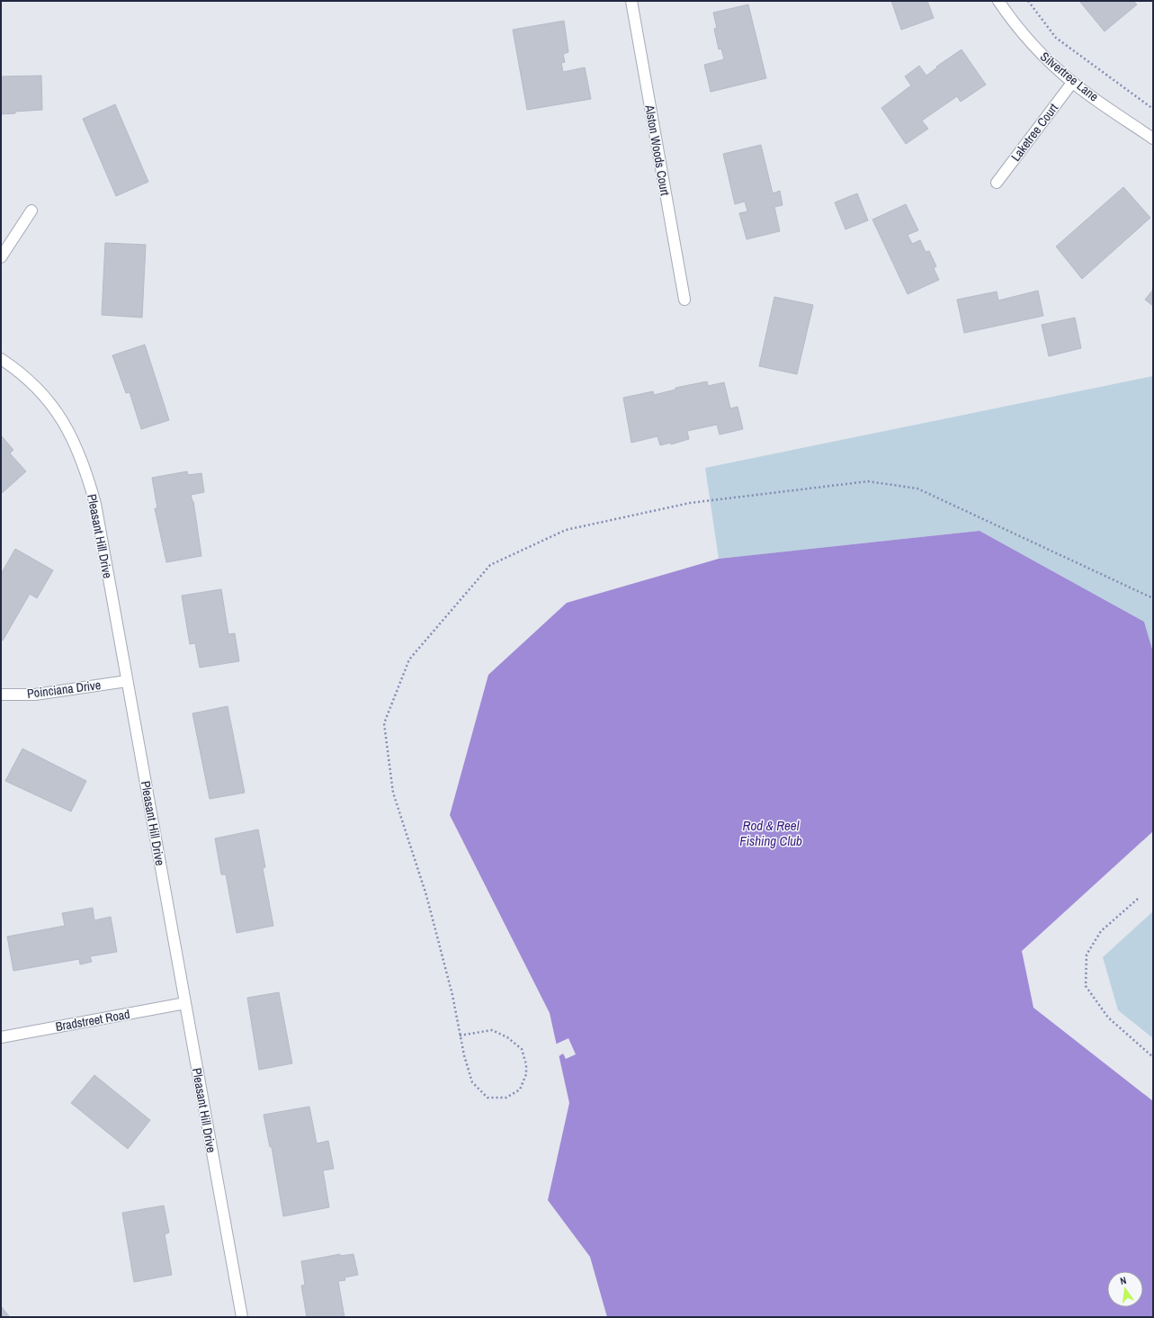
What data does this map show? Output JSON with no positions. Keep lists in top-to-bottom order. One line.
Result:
{"streets":{"street":["Silvertree Lane","Laketree Court","Alston Woods Court","Pleasant Hill Drive","Poinciana Drive","Bradstreet Road"]},"crossings":[["Silvertree Lane","Laketree Court"],["Pleasant Hill Drive","Poinciana Drive"],["Pleasant Hill Drive","Bradstreet Road"]],"water":["Rod & Reel Fishing Club"],"north":"top"}
